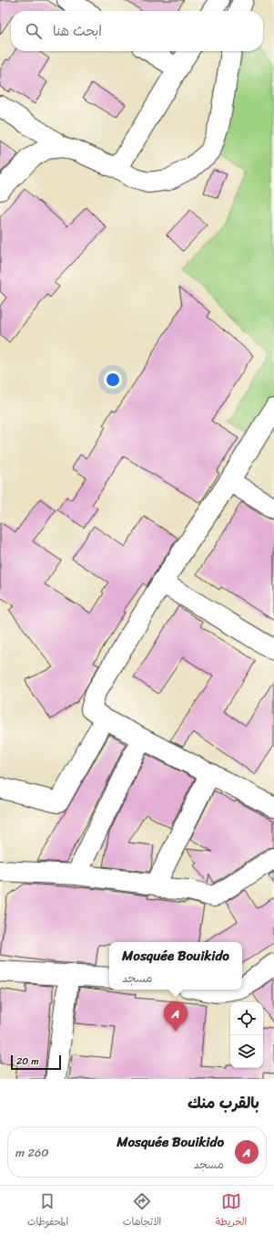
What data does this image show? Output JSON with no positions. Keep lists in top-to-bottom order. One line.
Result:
{"scale_bar":"20 m","page":{"search":"ابحث هنا","popup":["Mosquée Bouikido","مسجد"],"pins":"A","scale":"20 m","heading":"بالقرب منك","list":[{"mark":"A","name":"Mosquée Bouikido","note":"مسجد","value":"260 m"}],"nav":["الخريطة","الاتجاهات","المحفوظات"]}}
